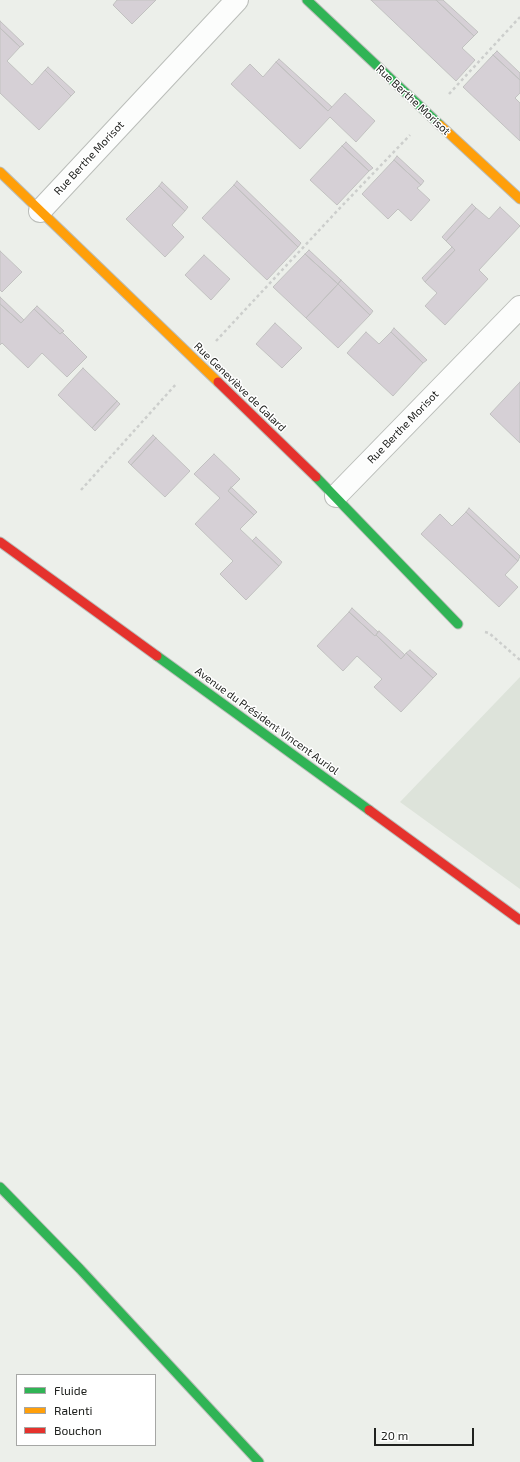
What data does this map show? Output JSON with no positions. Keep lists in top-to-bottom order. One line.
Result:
{"streets":{"street":["Rue Berthe Morisot","Rue Geneviève de Galard","Avenue du Président Vincent Auriol"]},"crossings":[["Rue Berthe Morisot","Rue Geneviève de Galard"]],"legend":["Fluide","Ralenti","Bouchon"],"scale_bar":"20 m"}
